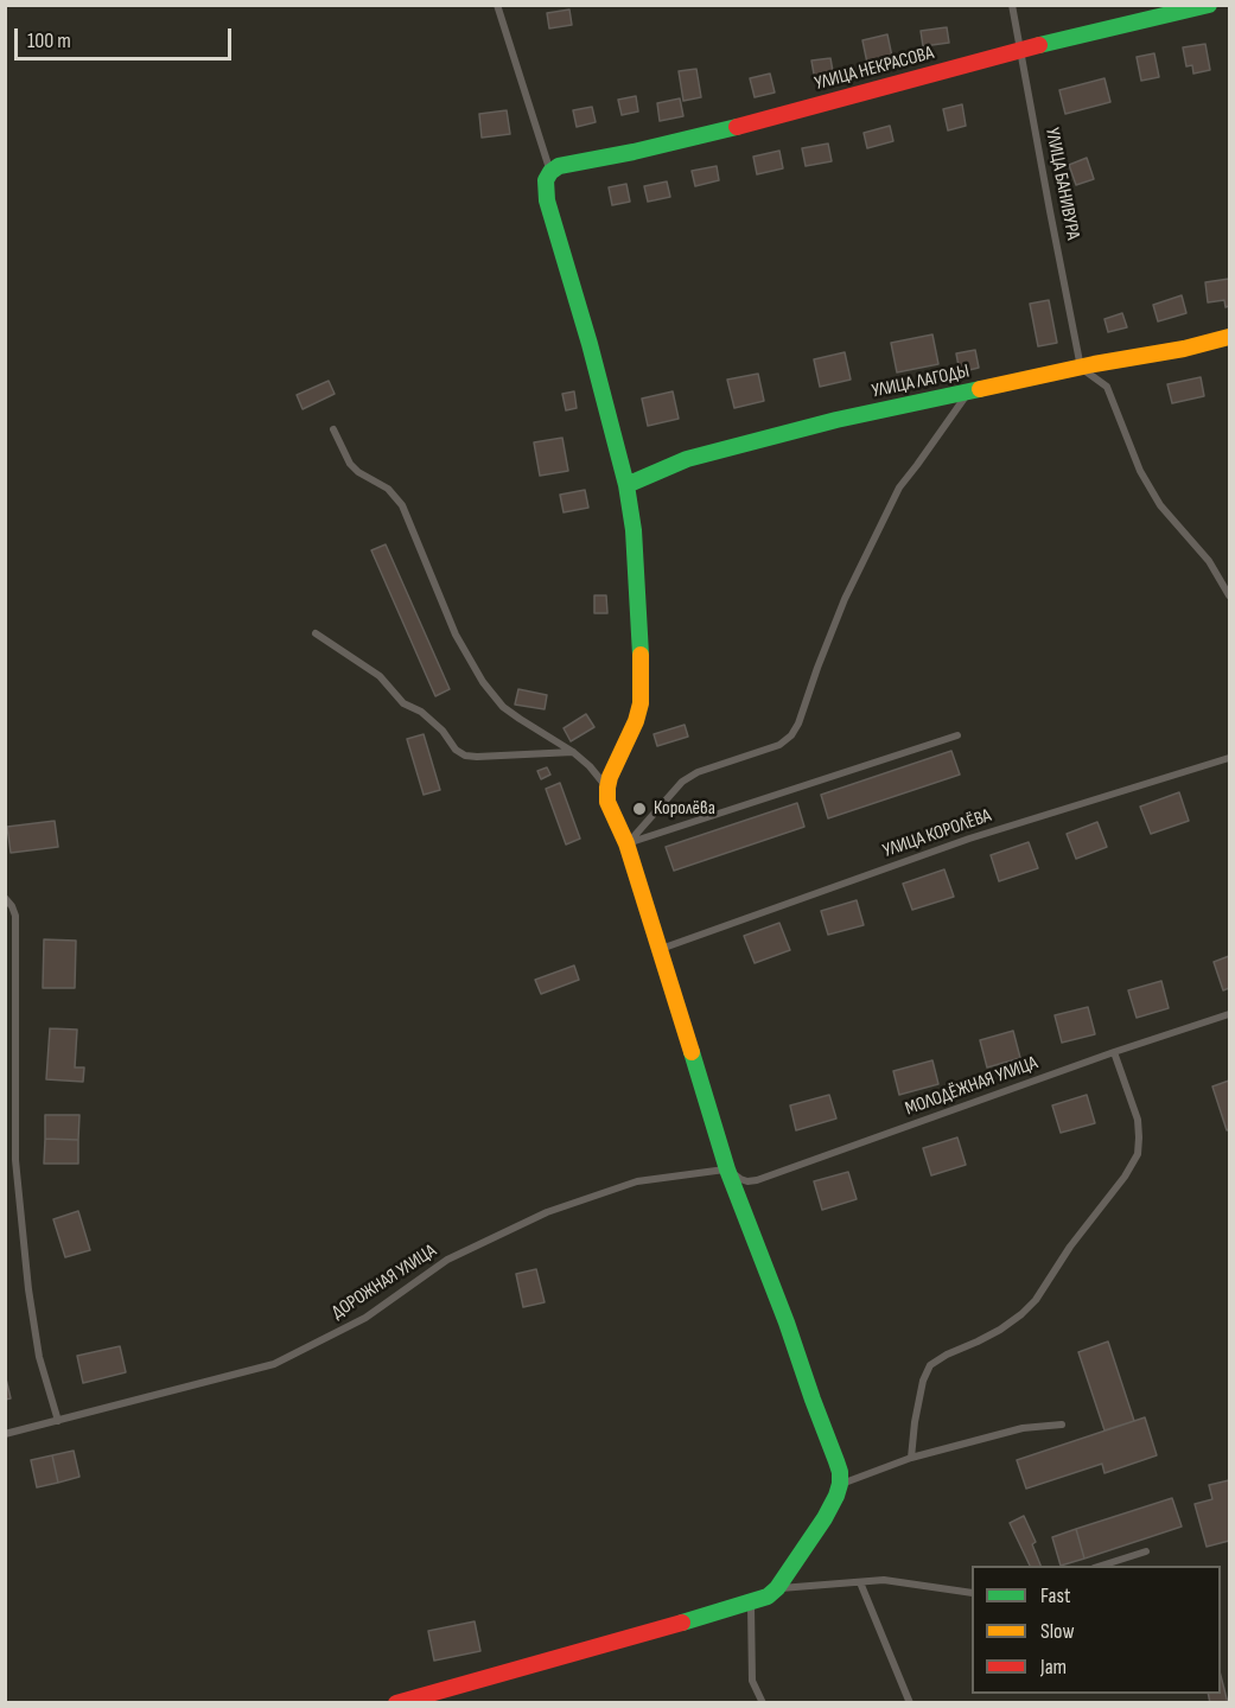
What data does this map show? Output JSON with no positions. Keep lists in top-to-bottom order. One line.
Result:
{"streets":{"street":["УЛИЦА НЕКРАСОВА","УЛИЦА ЛАГОДЫ"],"lane":["УЛИЦА БАНИВУРА","УЛИЦА КОРОЛЁВА","МОЛОДЁЖНАЯ УЛИЦА","ДОРОЖНАЯ УЛИЦА"]},"crossings":[["УЛИЦА НЕКРАСОВА","УЛИЦА БАНИВУРА"],["УЛИЦА БАНИВУРА","УЛИЦА ЛАГОДЫ"],["МОЛОДЁЖНАЯ УЛИЦА","ДОРОЖНАЯ УЛИЦА"]],"places":["Королёва"],"legend":["Fast","Slow","Jam"],"scale_bar":"100 m"}
